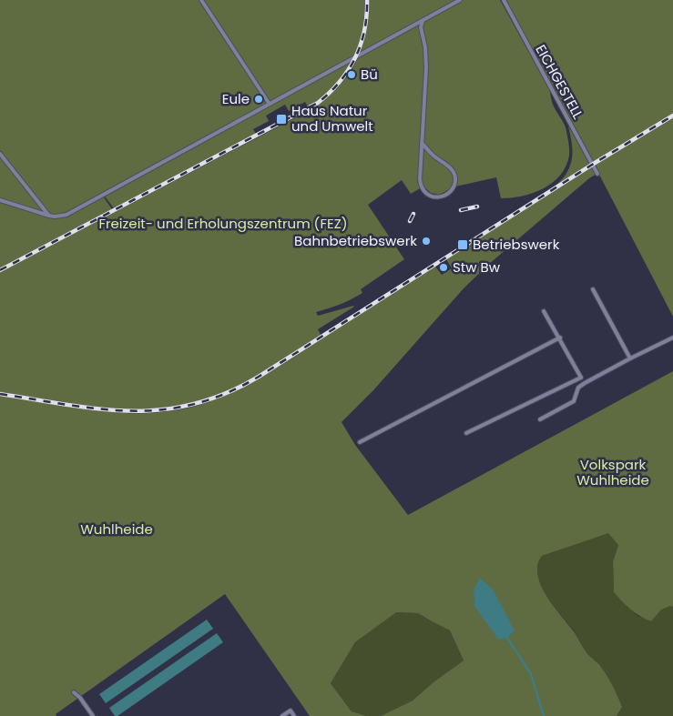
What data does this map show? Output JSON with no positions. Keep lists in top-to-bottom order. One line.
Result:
{"streets":{"lane":["EICHGESTELL"]},"parks":["Freizeit- und Erholungszentrum (FEZ)","Volkspark Wuhlheide","Wuhlheide"],"places":{"other":["Bü","Eule","Bahnbetriebswerk","Stw Bw"],"transit":["Haus Natur und Umwelt","Betriebswerk"]}}
